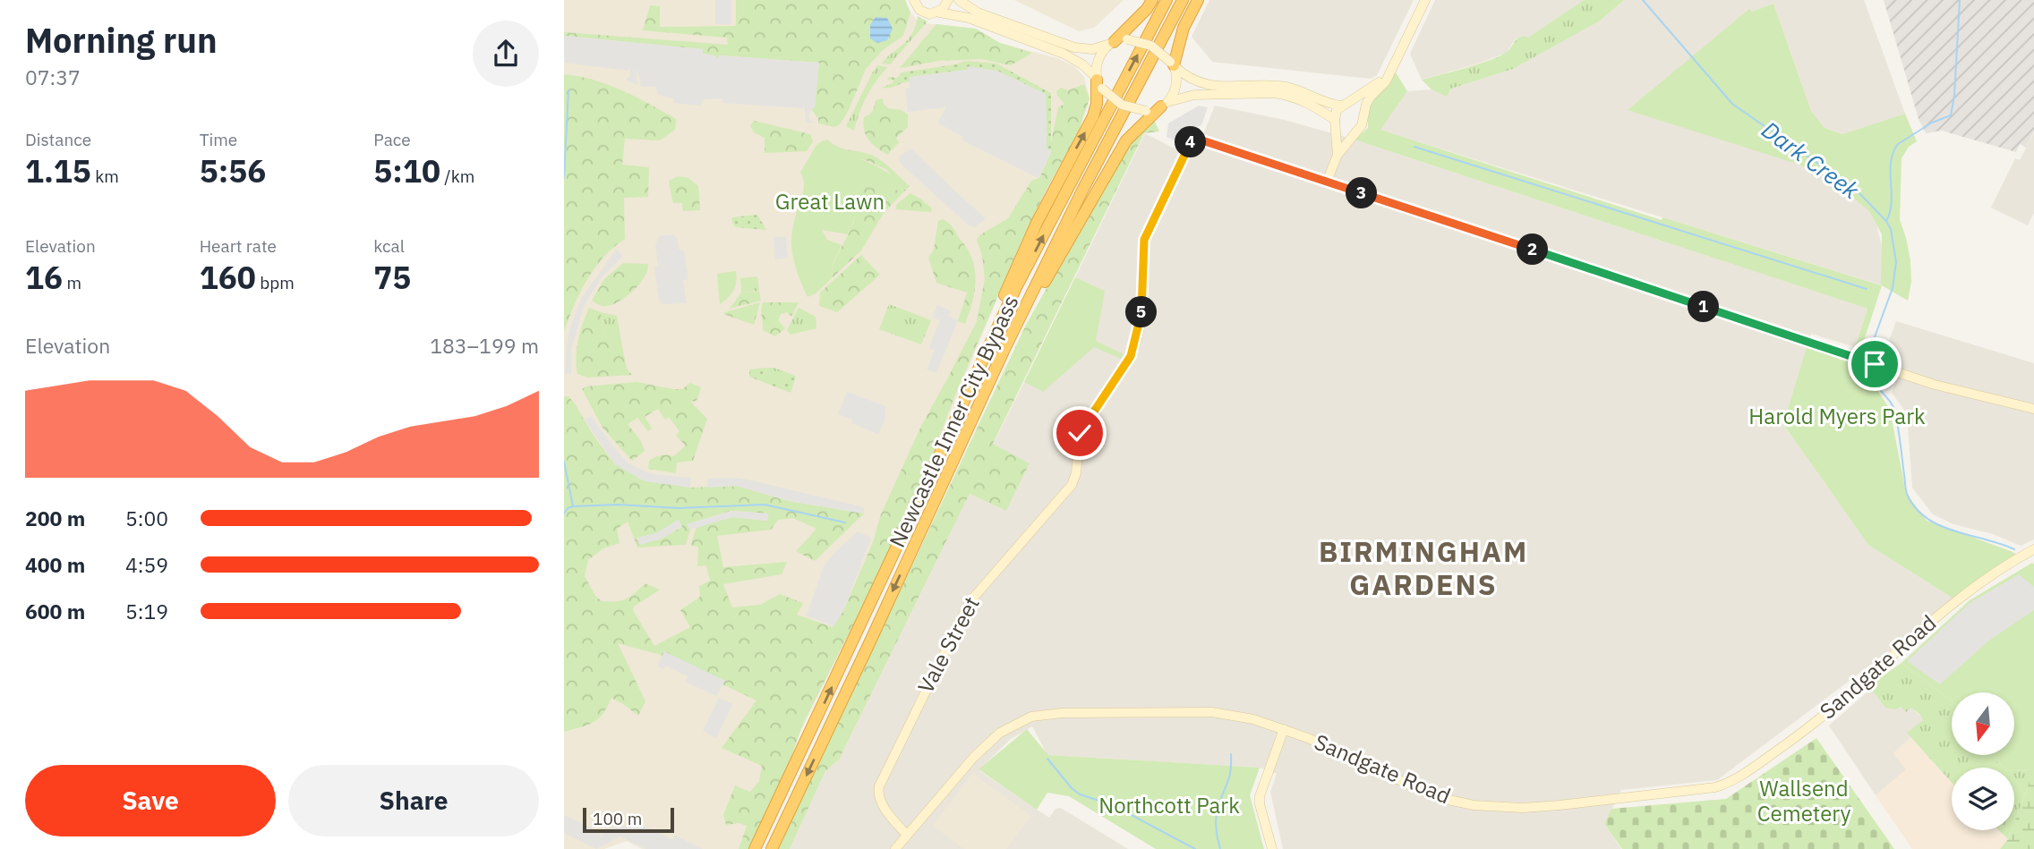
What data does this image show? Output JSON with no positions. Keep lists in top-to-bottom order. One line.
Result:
{"streets":{"highway":["Newcastle Inner City Bypass"],"main road":["Vale Street","Sandgate Road"]},"crossings":[["Vale Street","Sandgate Road"]],"districts":["BIRMINGHAM GARDENS"],"water":["Dark Creek"],"parks":["Great Lawn","Harold Myers Park","Wallsend Cemetery","Northcott Park"],"scale_bar":"100 m","north":"bottom","page":{"heading":["Morning run","07:37"],"stats":[["Distance","1.15 km"],["Time","5:56"],["Pace","5:10 /km"],["Elevation","16 m"],["Heart rate","160 bpm"],["kcal","75"]],"pins":["4","3","2","1","5"],"chart":["Elevation","183–199 m"],"list":[{"name":"200 m","note":"5:00"},{"name":"400 m","note":"4:59"},{"name":"600 m","note":"5:19"}],"buttons":["Save","Share"],"scale":"100 m"}}
